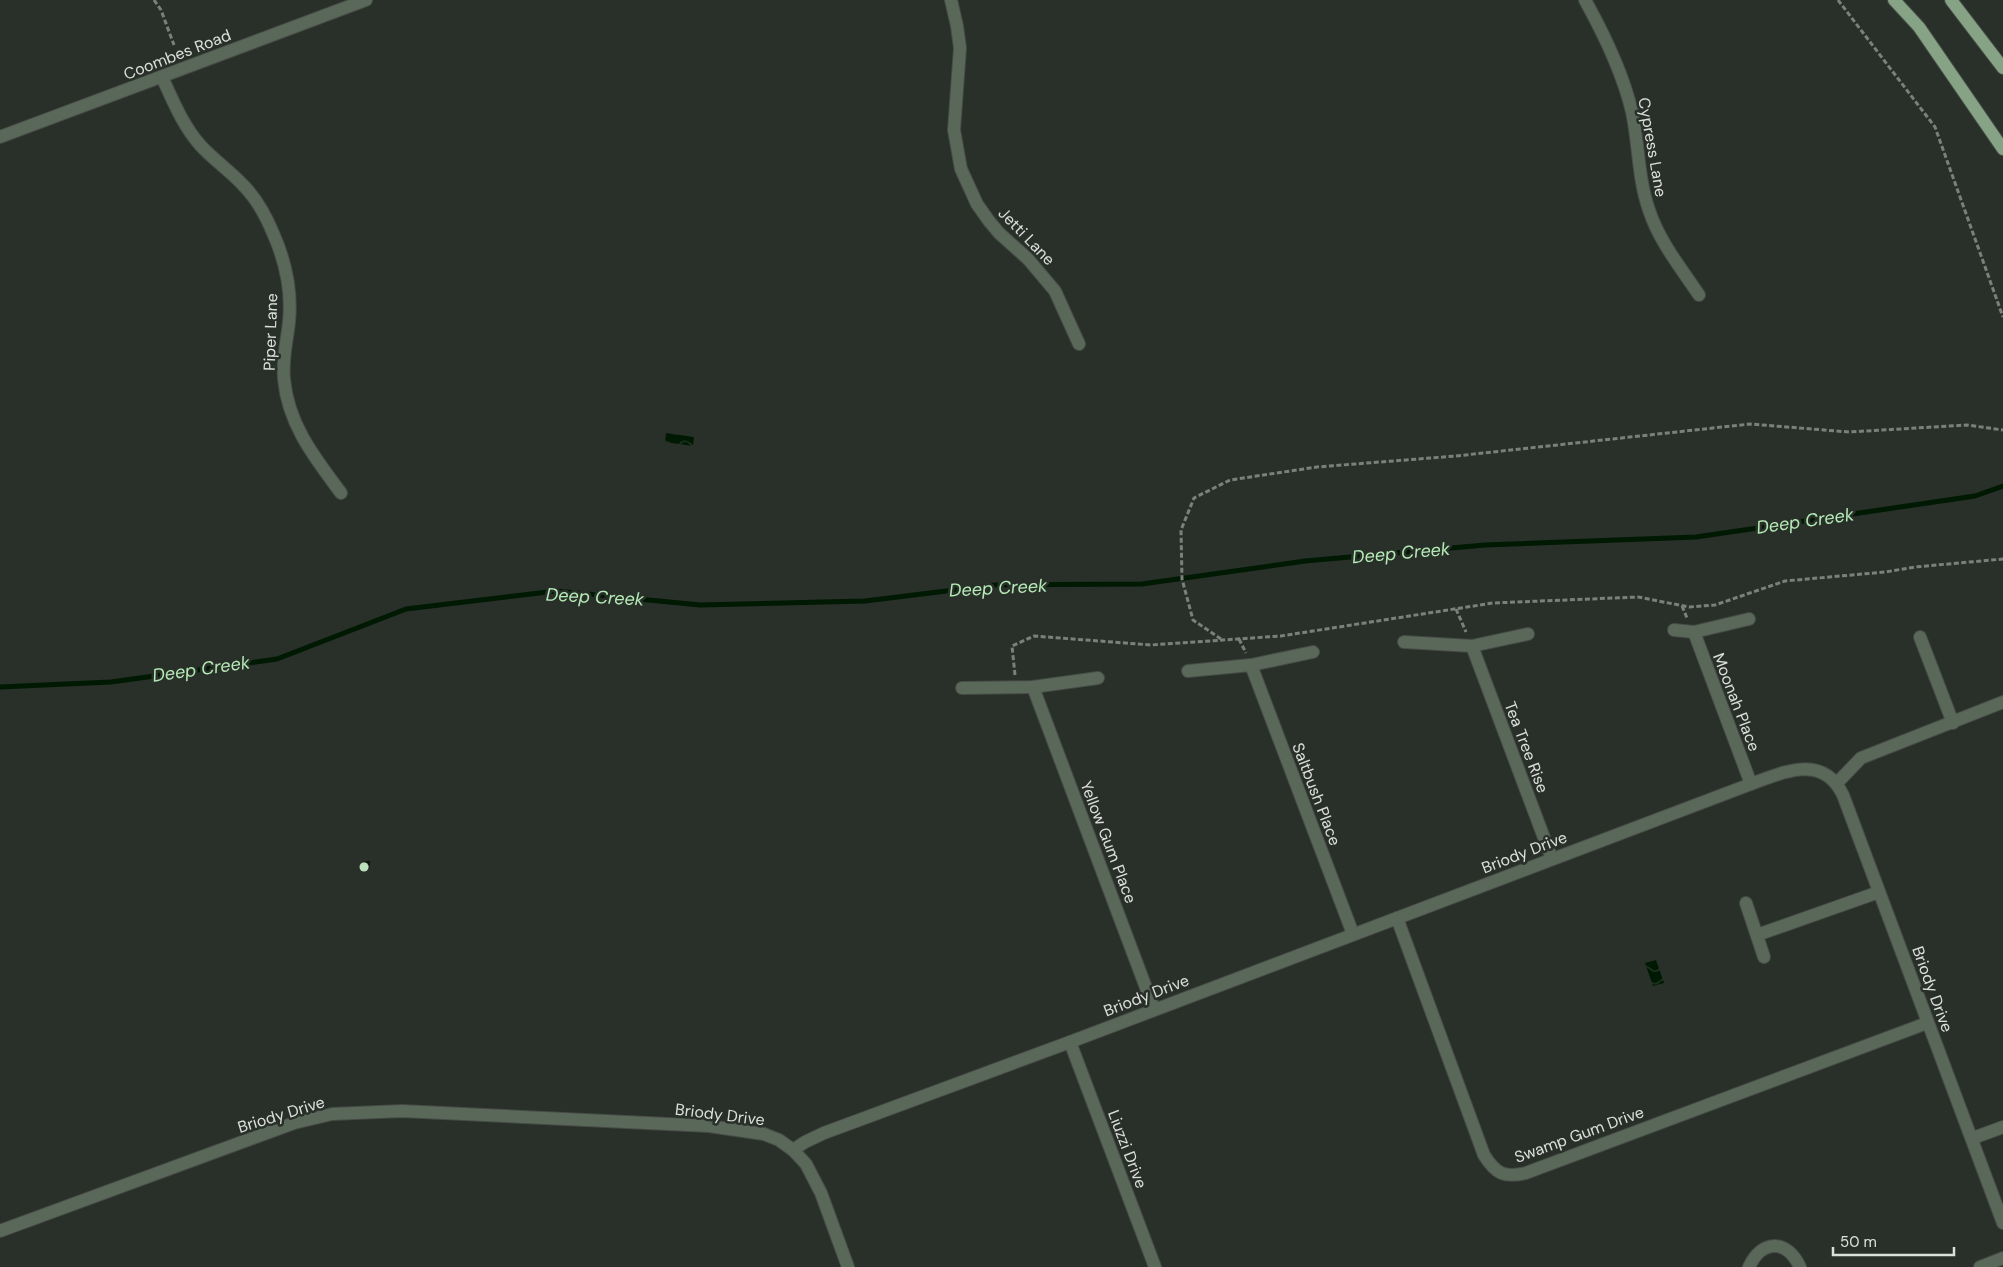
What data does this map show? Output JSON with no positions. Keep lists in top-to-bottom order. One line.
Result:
{"streets":{"street":["Coombes Road","Cypress Lane","Jetti Lane","Piper Lane","Moonah Place","Tea Tree Rise","Saltbush Place","Yellow Gum Place","Briody Drive","Swamp Gum Drive","Liuzzi Drive"]},"crossings":[["Coombes Road","Piper Lane"],["Moonah Place","Briody Drive"],["Tea Tree Rise","Briody Drive"],["Saltbush Place","Briody Drive"],["Yellow Gum Place","Briody Drive"],["Briody Drive","Swamp Gum Drive"],["Briody Drive","Liuzzi Drive"]],"water":["Deep Creek"],"scale_bar":"50 m"}
